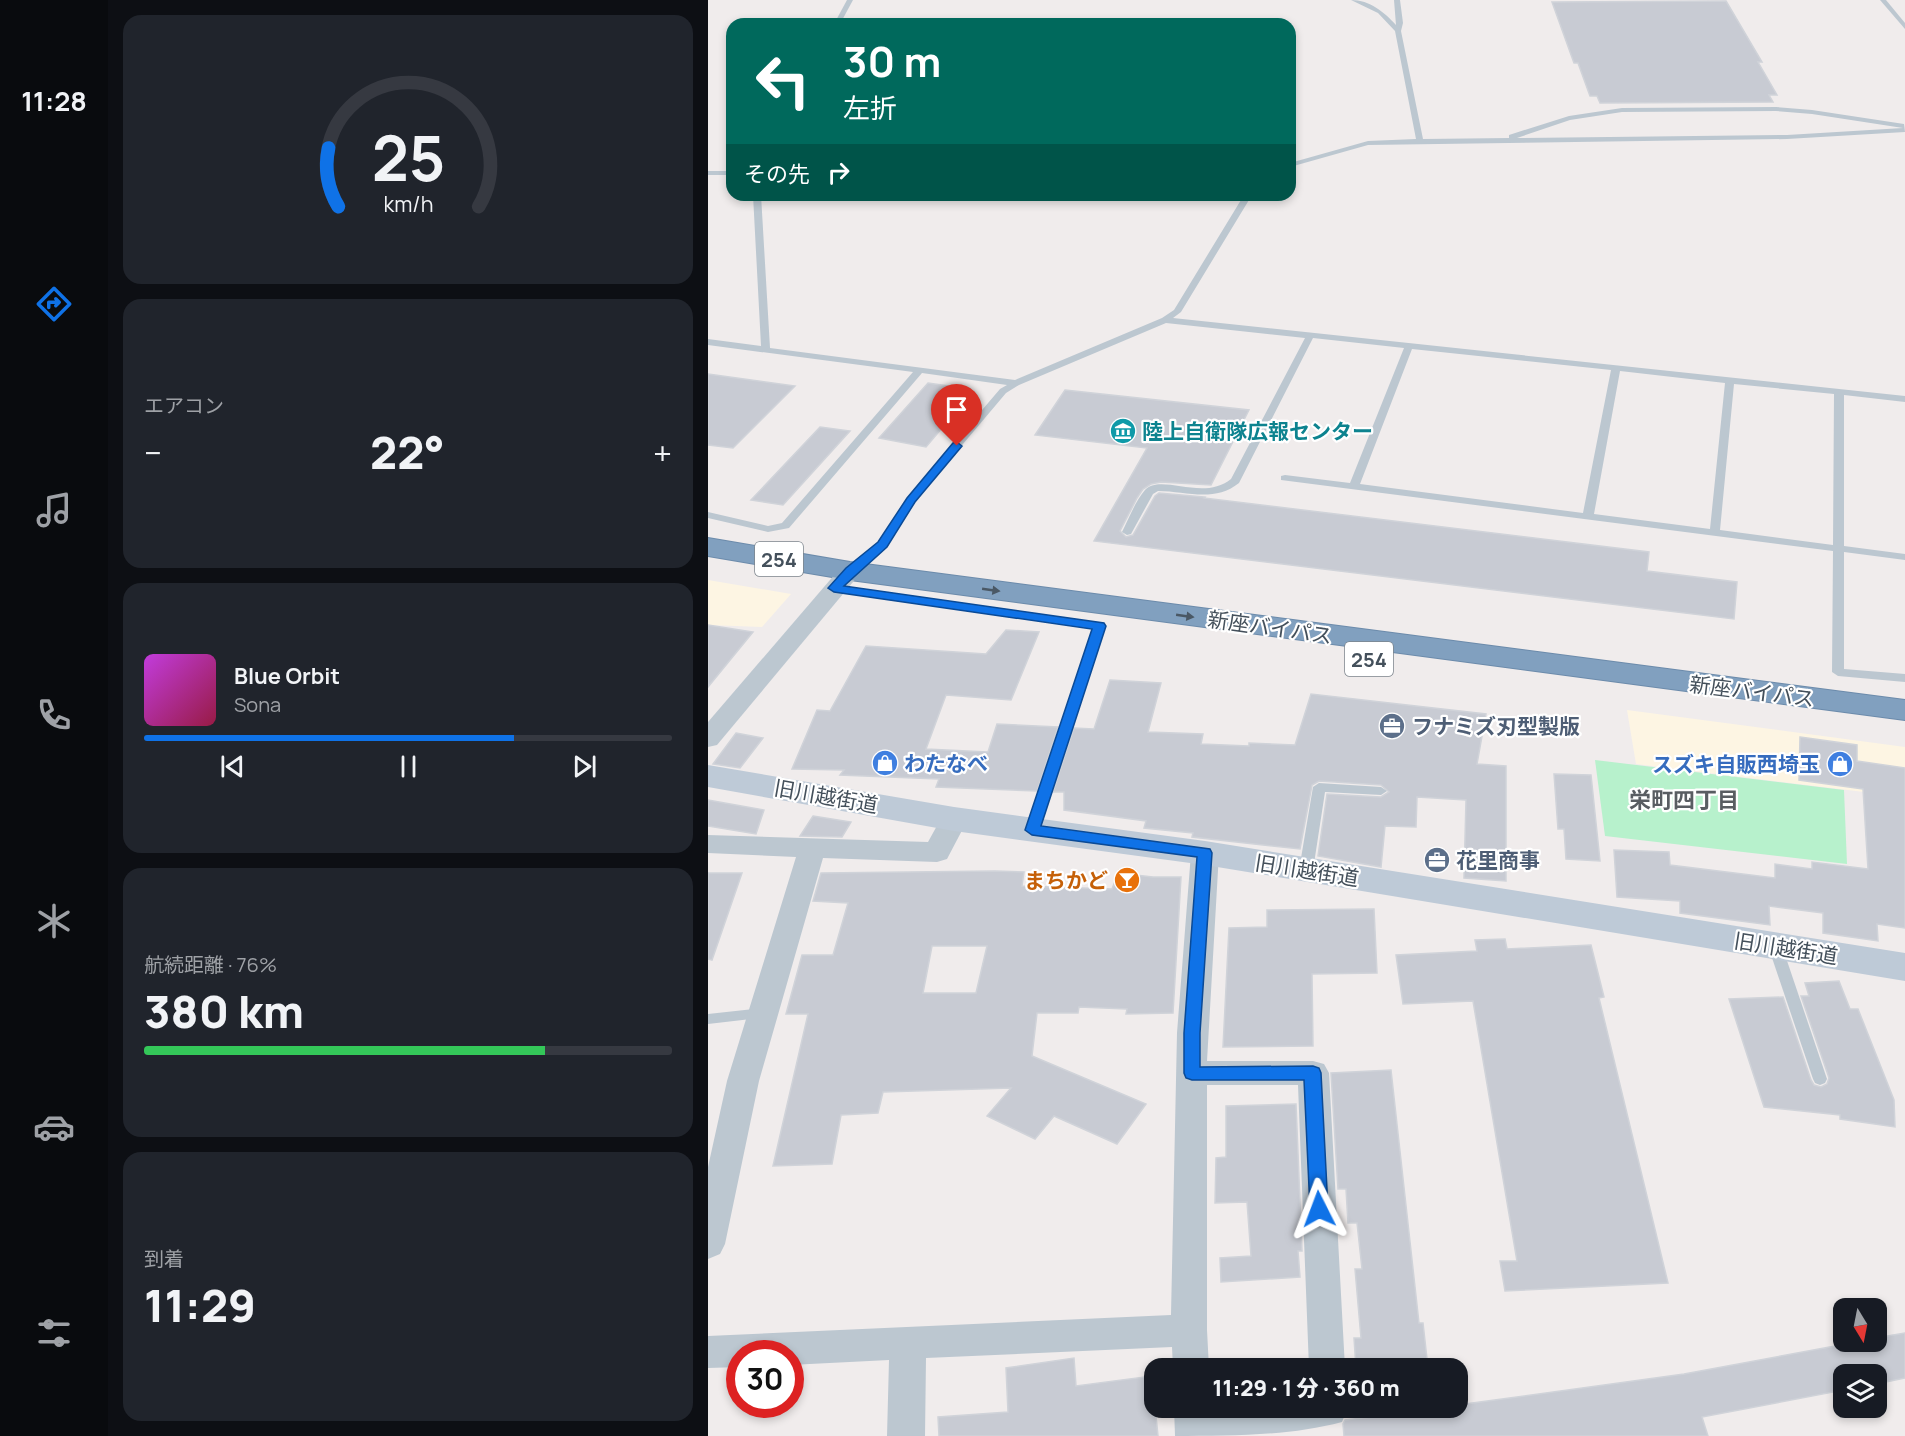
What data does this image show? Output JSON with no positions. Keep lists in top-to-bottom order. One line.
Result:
{"streets":{"highway":["254","新座バイパス"],"main road":["旧川越街道"]},"districts":["栄町四丁目"],"places":{"museum":["陸上自衛隊広報センター"],"office":["フナミズ刃型製版","花里商事"],"shop":["わたなべ","スズキ自販西埼玉"],"bar":["まちかど"]},"north":"bottom","page":{"tabs":"11:28","turn":["30 m","左折"],"then":"その先","tile":["エアコン",["航続距離 · 76%","380 km"],["到着","11:29"]],"heat":["−","22°","+"],"song":["Blue Orbit","Sona"],"limit":"30","trip":"11:29 · 1 分 · 360 m","gauge":["25","km/h"]}}
